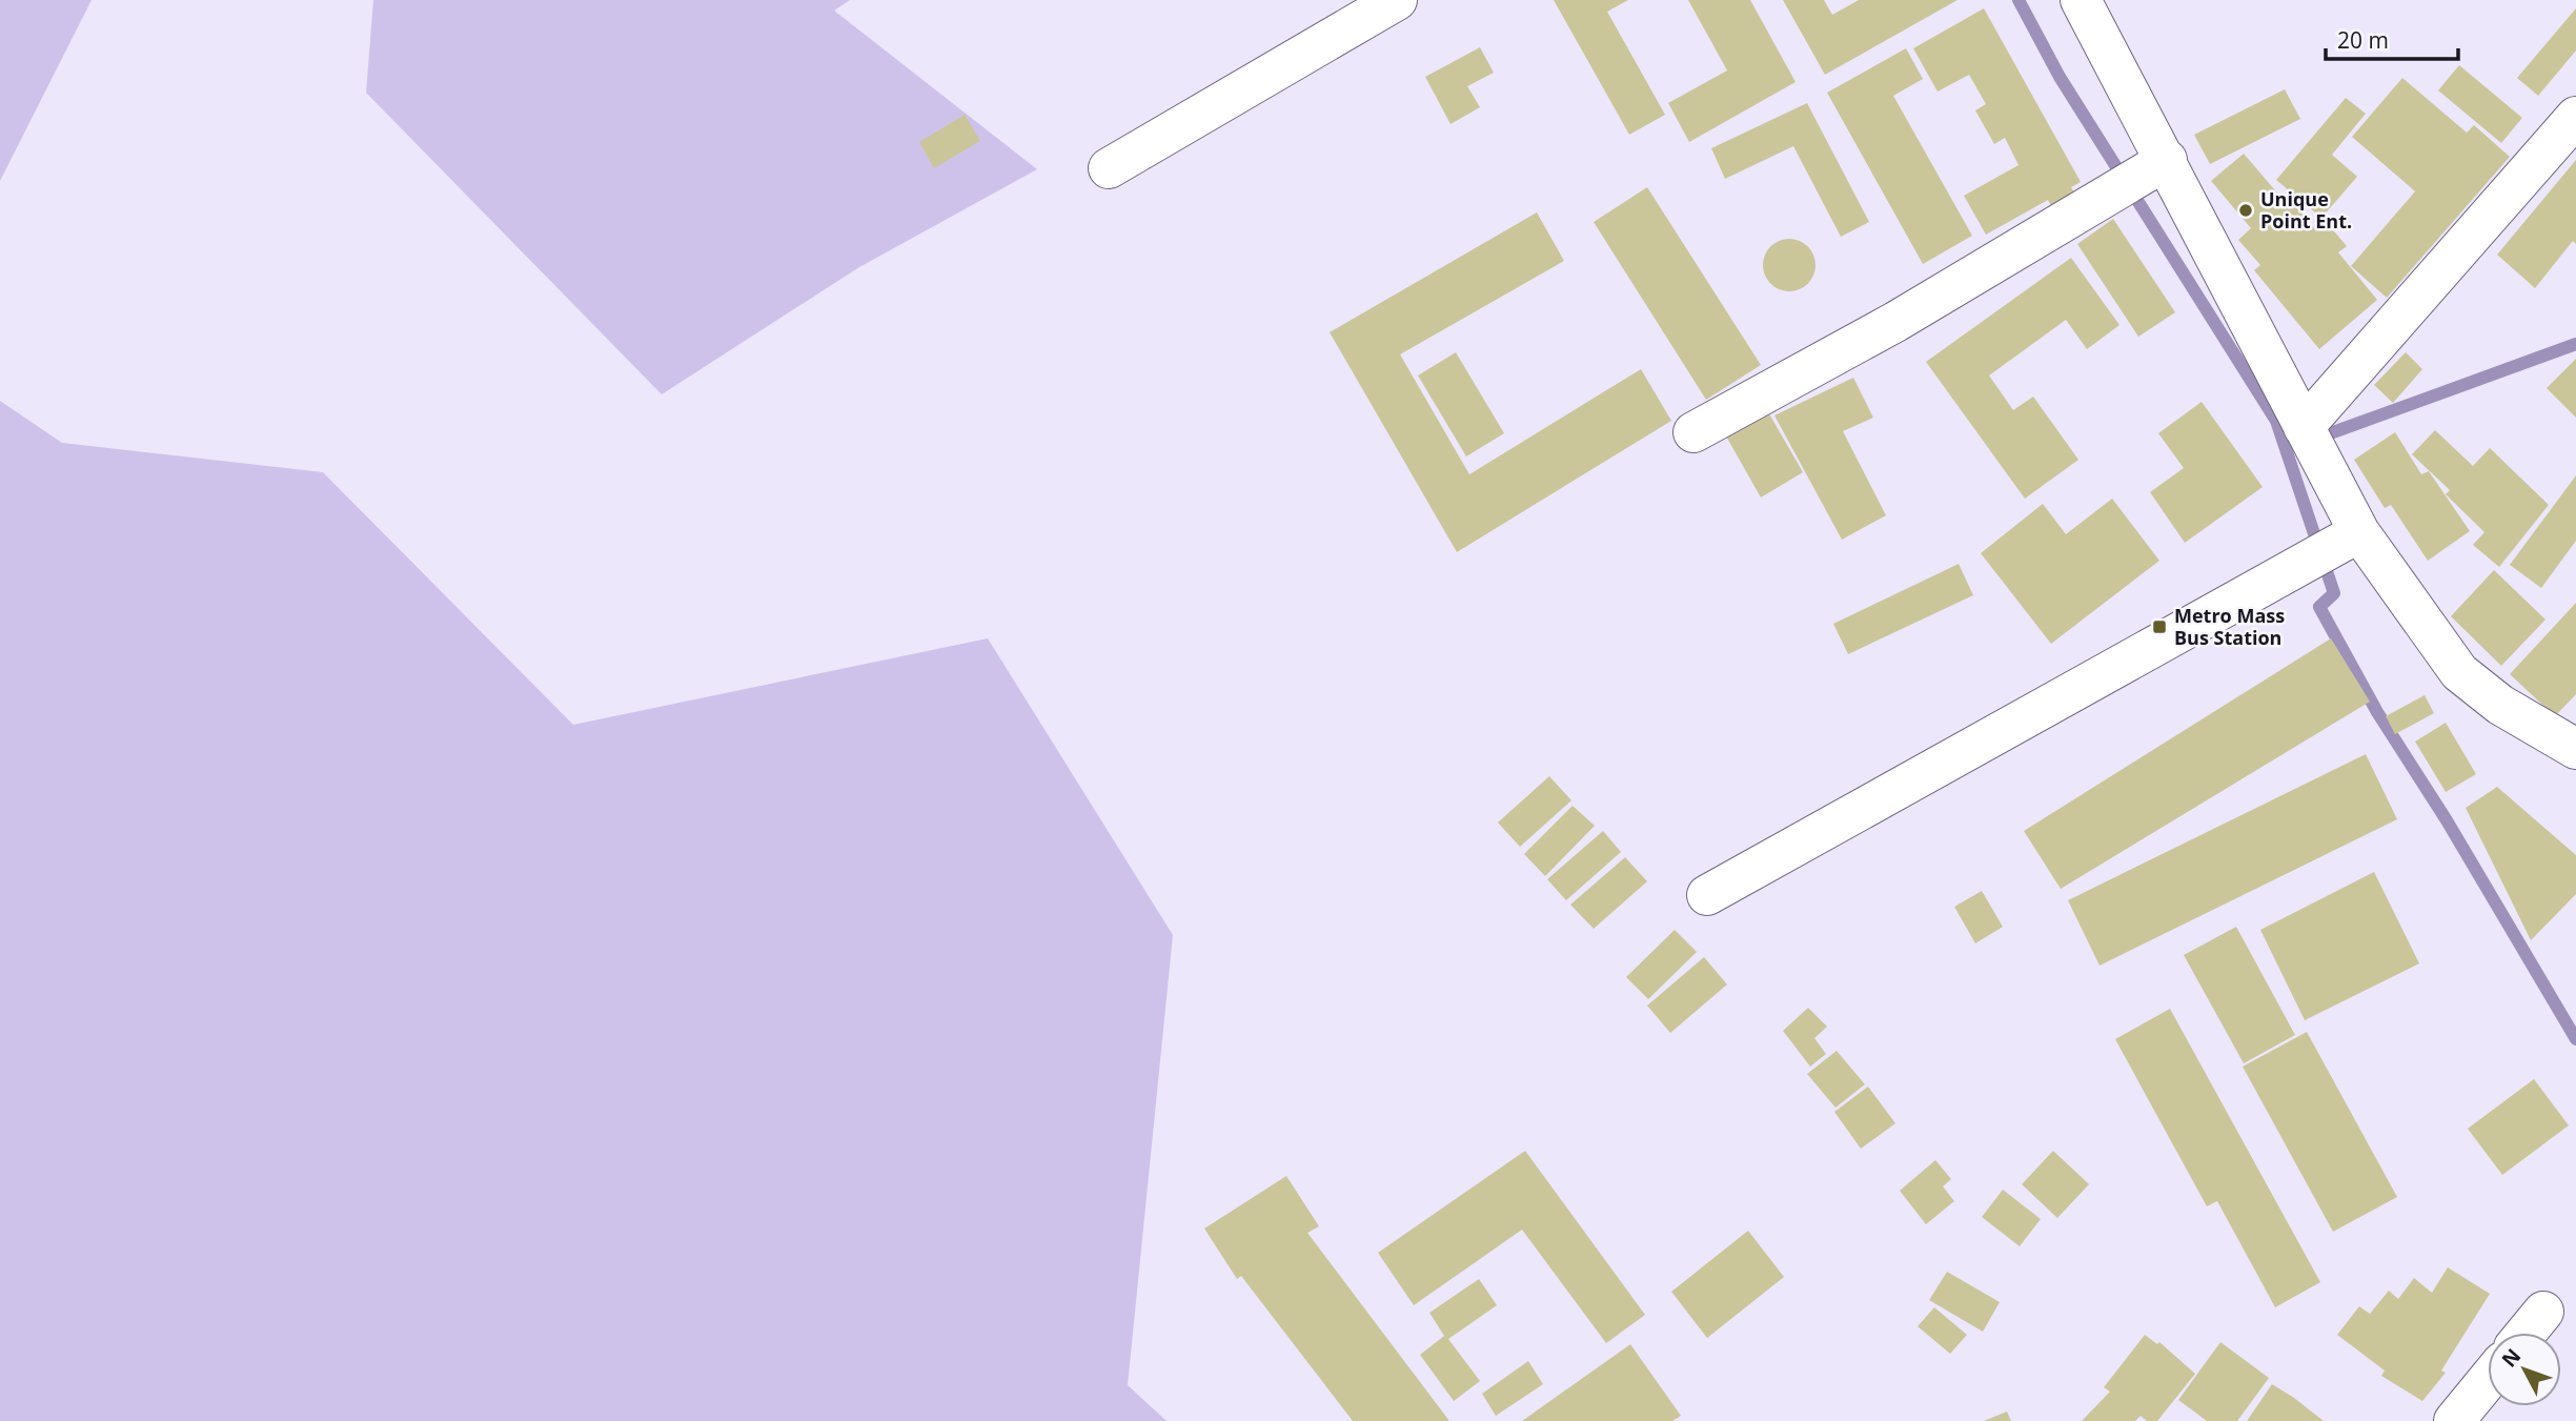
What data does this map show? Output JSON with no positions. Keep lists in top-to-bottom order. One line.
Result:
{"places":{"other":["Unique Point Ent."],"transit":["Metro Mass Bus Station"]},"scale_bar":"20 m","north":"top left"}
